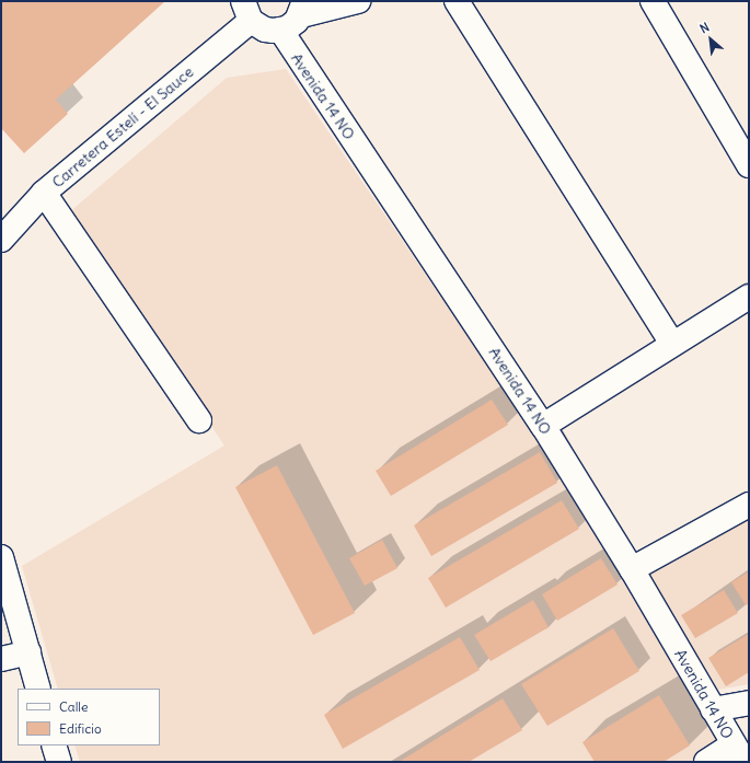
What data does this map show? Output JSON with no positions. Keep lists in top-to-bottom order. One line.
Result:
{"streets":{"street":["Avenida 14 NO","Carretera Estelí - El Sauce"]},"legend":["Calle","Edificio"],"north":"top left"}
